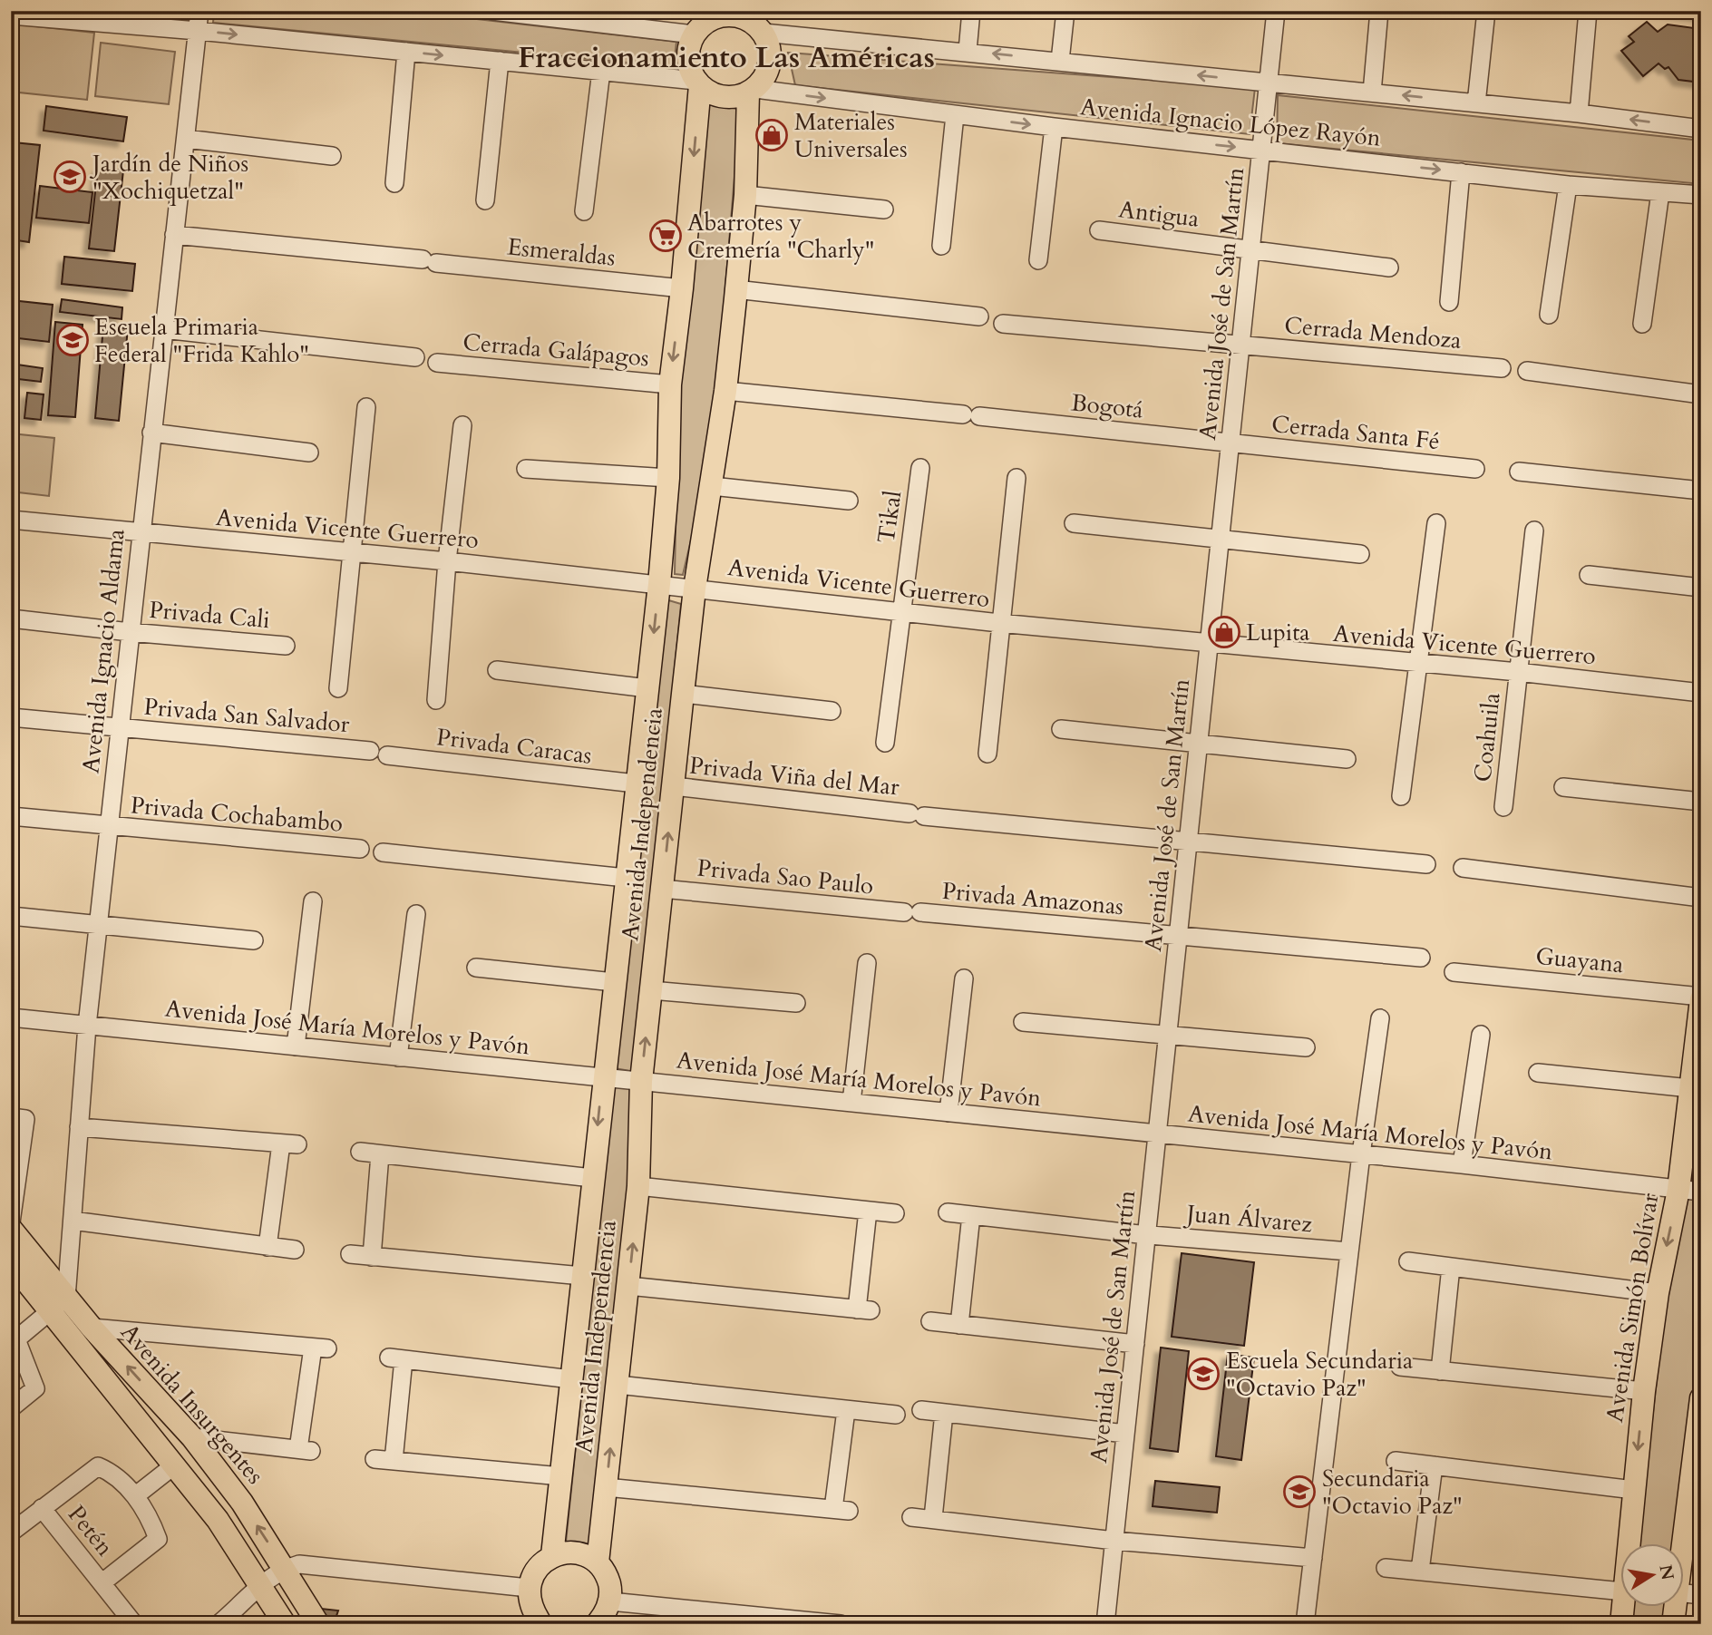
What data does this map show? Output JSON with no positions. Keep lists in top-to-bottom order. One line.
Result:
{"streets":{"main road":["Avenida Independencia","Avenida Simón Bolívar","Avenida Insurgentes"],"street":["Avenida Ignacio López Rayón","Antigua","Esmeraldas","Avenida José de San Martín","Cerrada Mendoza","Cerrada Galápagos","Bogotá","Cerrada Santa Fé","Tikal","Avenida Vicente Guerrero","Privada Cali","Avenida Ignacio Aldama","Privada San Salvador","Coahuila","Privada Caracas","Privada Viña del Mar","Privada Cochabambo","Privada Sao Paulo","Privada Amazonas","Guayana","Avenida José María Morelos y Pavón","Juan Álvarez","Petén"]},"crossings":[["Avenida Ignacio López Rayón","Avenida José de San Martín"],["Avenida Ignacio López Rayón","Avenida Independencia"],["Antigua","Avenida José de San Martín"],["Esmeraldas","Avenida Ignacio Aldama"],["Esmeraldas","Avenida Independencia"],["Avenida José de San Martín","Cerrada Mendoza"],["Avenida José de San Martín","Bogotá"],["Avenida José de San Martín","Cerrada Santa Fé"],["Avenida José de San Martín","Avenida Vicente Guerrero"],["Avenida José de San Martín","Privada Viña del Mar"],["Avenida José de San Martín","Privada Amazonas"],["Avenida José de San Martín","Avenida José María Morelos y Pavón"],["Avenida José de San Martín","Juan Álvarez"],["Cerrada Galápagos","Avenida Independencia"],["Bogotá","Cerrada Santa Fé"],["Bogotá","Avenida Independencia"],["Tikal","Avenida Vicente Guerrero"],["Avenida Vicente Guerrero","Avenida Ignacio Aldama"],["Avenida Vicente Guerrero","Coahuila"],["Avenida Vicente Guerrero","Avenida Independencia"],["Privada Cali","Avenida Ignacio Aldama"],["Avenida Ignacio Aldama","Privada San Salvador"],["Avenida Ignacio Aldama","Privada Cochabambo"],["Avenida Ignacio Aldama","Avenida José María Morelos y Pavón"],["Avenida Ignacio Aldama","Avenida Insurgentes"],["Privada Caracas","Avenida Independencia"],["Privada Viña del Mar","Avenida Independencia"],["Avenida Independencia","Privada Sao Paulo"],["Avenida Independencia","Avenida José María Morelos y Pavón"],["Privada Sao Paulo","Privada Amazonas"],["Guayana","Avenida Simón Bolívar"],["Avenida José María Morelos y Pavón","Avenida Simón Bolívar"]],"districts":["Fraccionamiento Las Américas"],"places":{"shop":["Materiales Universales","Lupita"],"school or university":["Jardín de Niños \"Xochiquetzal\"","Escuela Primaria Federal \"Frida Kahlo\"","Escuela Secundaria \"Octavio Paz\"","Secundaria \"Octavio Paz\""],"supermarket":["Abarrotes y Cremería \"Charly\""]},"north":"right"}
